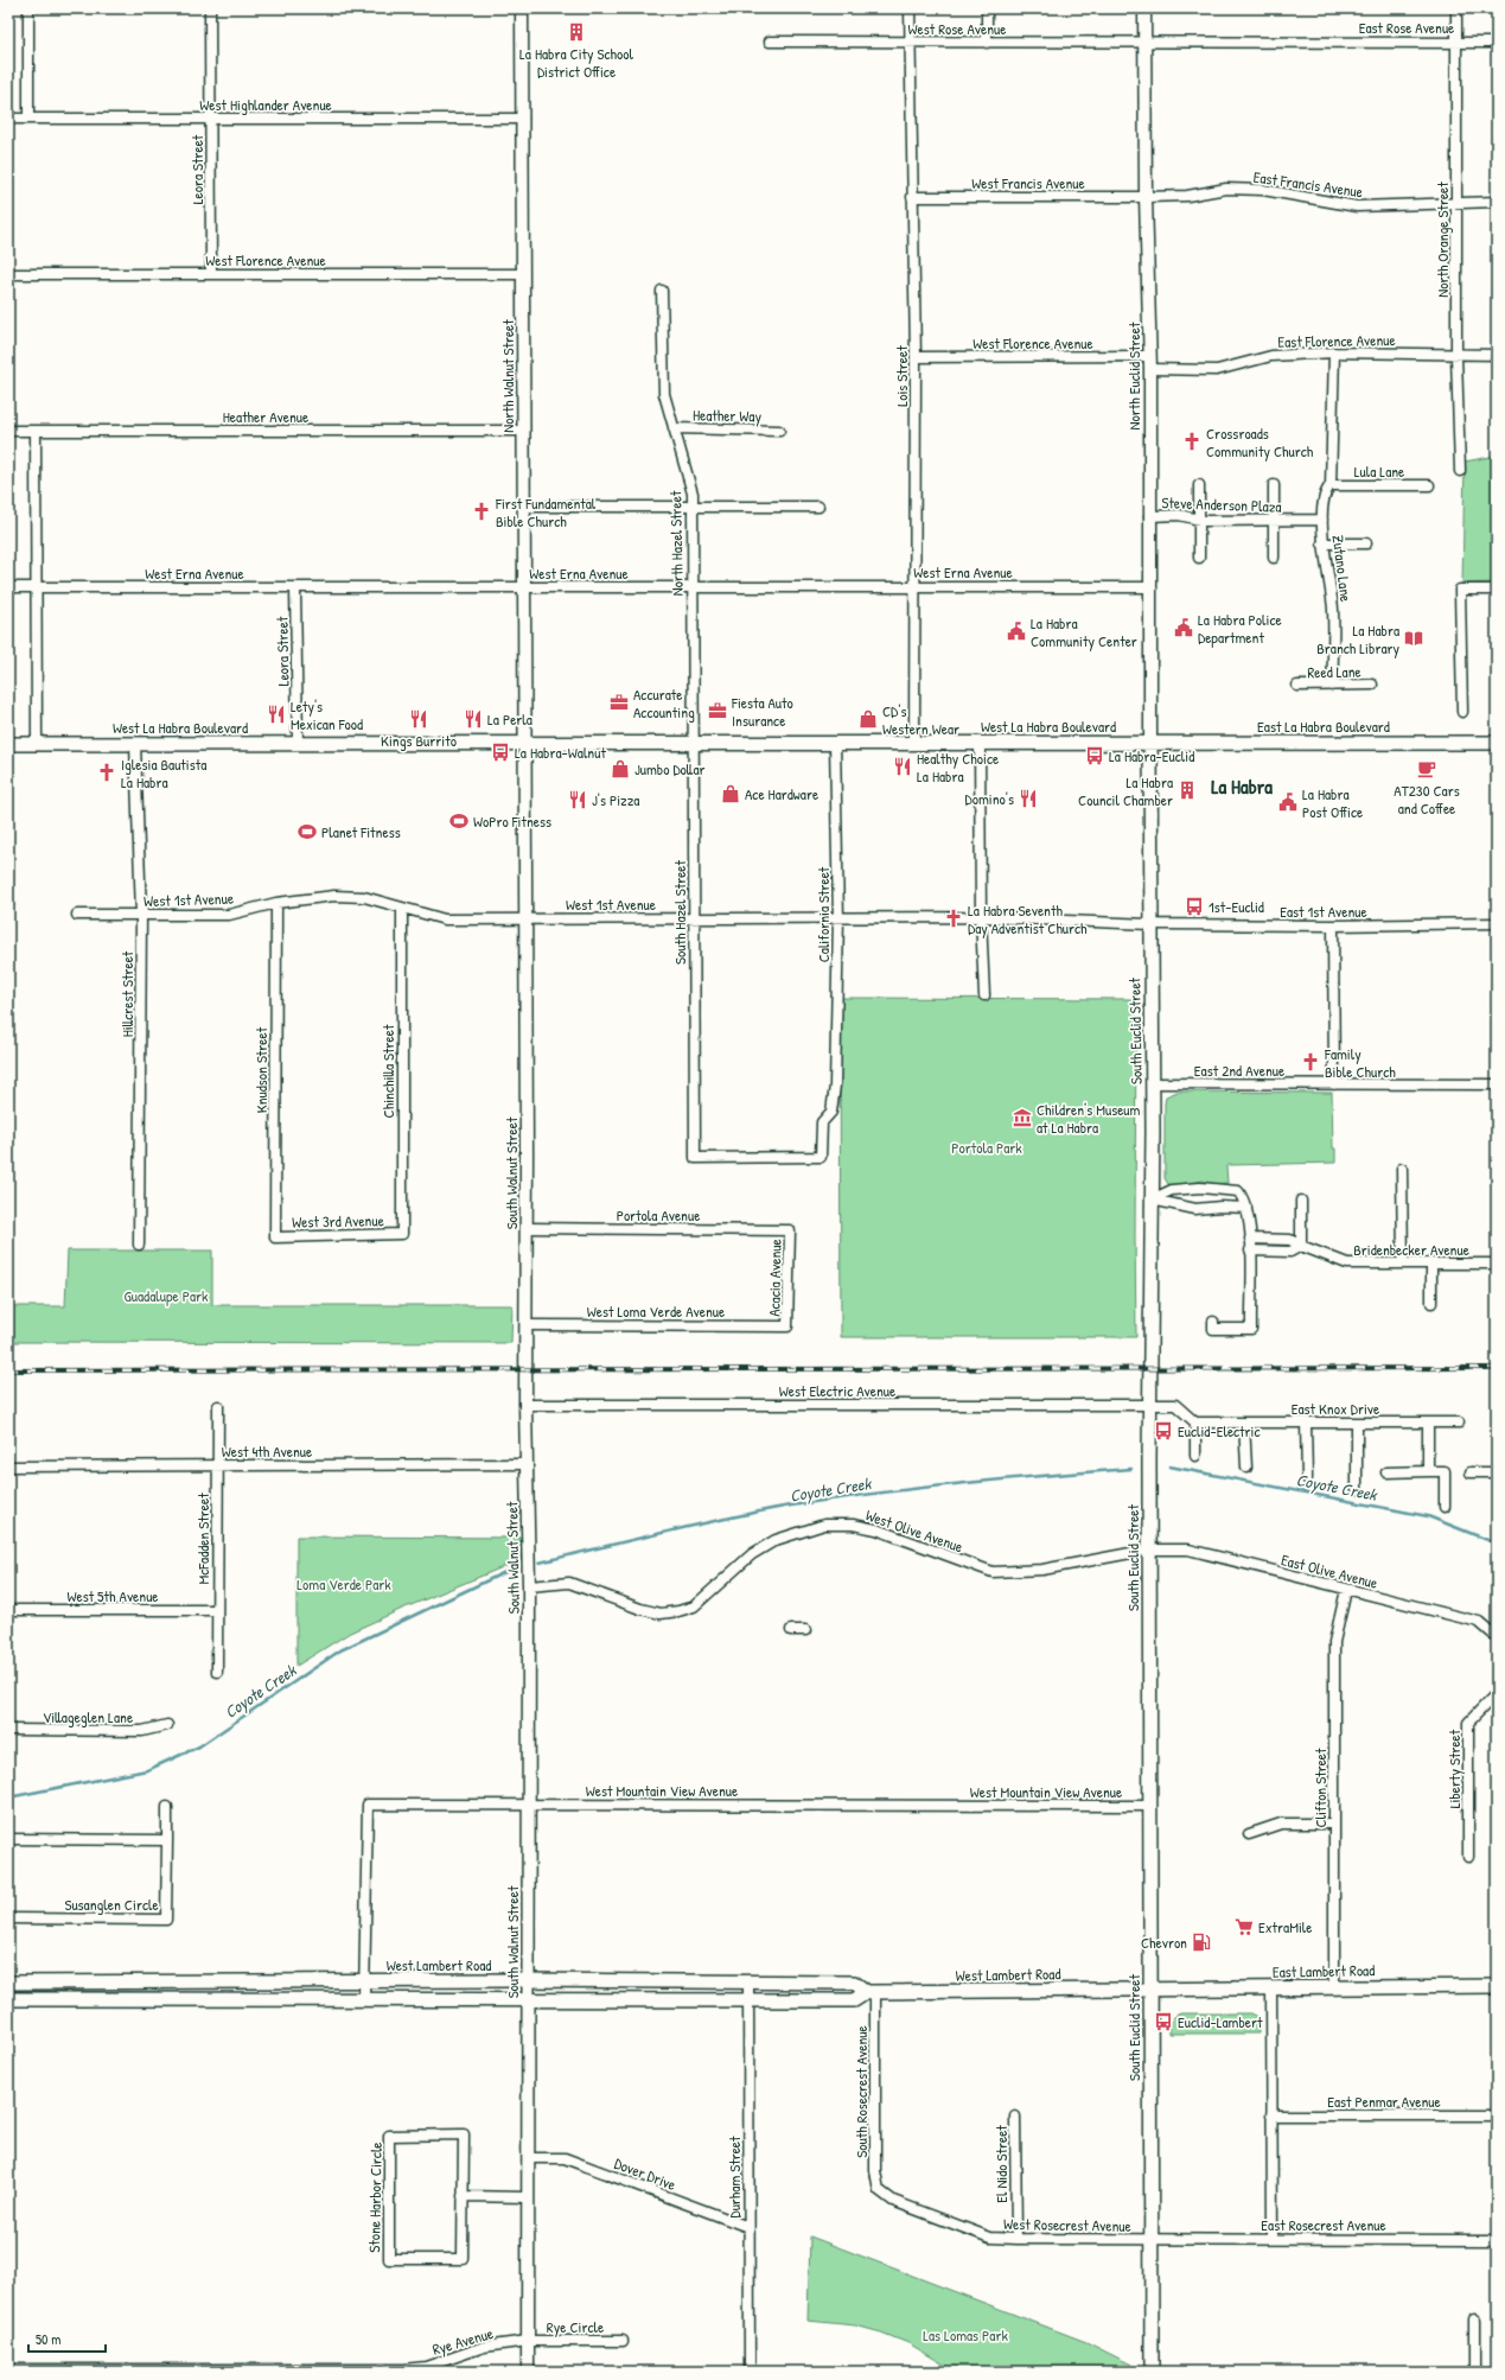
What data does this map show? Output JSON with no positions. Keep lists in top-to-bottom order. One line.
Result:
{"streets":{"main road":["West La Habra Boulevard","East La Habra Boulevard","South Euclid Street","West Lambert Road","East Lambert Road"],"street":["East Rose Avenue","West Rose Avenue","West Highlander Avenue","Leora Street","West Francis Avenue","East Francis Avenue","North Orange Street","West Florence Avenue","East Florence Avenue","North Walnut Street","Lois Street","North Euclid Street","Heather Way","Heather Avenue","Lula Lane","Steve Anderson Plaza","North Hazel Street","Zutano Lane","West Erna Avenue","Reed Lane","West 1st Avenue","East 1st Avenue","South Hazel Street","California Street","Hillcrest Street","Knudson Street","East 2nd Avenue","Chinchilla Street","South Walnut Street","Portola Avenue","West 3rd Avenue","Bridenbecker Avenue","Acacia Avenue","West Loma Verde Avenue","West Electric Avenue","East Knox Drive","West 4th Avenue","West Olive Avenue","McFadden Street","East Olive Avenue","West 5th Avenue","Villageglen Lane","Liberty Street","Clifton Street","West Mountain View Avenue","Susanglen Circle","South Rosecrest Avenue","East Penmar Avenue","El Nido Street","Dover Drive","Durham Street","Stone Harbor Circle","West Rosecrest Avenue","East Rosecrest Avenue","Rye Circle","Rye Avenue"]},"crossings":[["East Rose Avenue","West Rose Avenue"],["East Rose Avenue","North Orange Street"],["East Rose Avenue","North Euclid Street"],["West Rose Avenue","Lois Street"],["West Rose Avenue","North Euclid Street"],["West Highlander Avenue","Leora Street"],["West Highlander Avenue","North Walnut Street"],["Leora Street","West Florence Avenue"],["Leora Street","West Erna Avenue"],["Leora Street","West La Habra Boulevard"],["West Francis Avenue","East Francis Avenue"],["West Francis Avenue","Lois Street"],["West Francis Avenue","North Euclid Street"],["East Francis Avenue","North Orange Street"],["East Francis Avenue","North Euclid Street"],["North Orange Street","East Florence Avenue"],["West Florence Avenue","North Walnut Street"],["West Florence Avenue","Lois Street"],["West Florence Avenue","North Euclid Street"],["East Florence Avenue","North Euclid Street"],["East Florence Avenue","Zutano Lane"],["North Walnut Street","Heather Avenue"],["North Walnut Street","West Erna Avenue"],["North Walnut Street","West La Habra Boulevard"],["North Walnut Street","South Walnut Street"],["Lois Street","West Erna Avenue"],["Lois Street","West La Habra Boulevard"],["North Euclid Street","Steve Anderson Plaza"],["North Euclid Street","West Erna Avenue"],["North Euclid Street","West La Habra Boulevard"],["North Euclid Street","East La Habra Boulevard"],["North Euclid Street","South Euclid Street"],["Heather Way","North Hazel Street"],["Lula Lane","Zutano Lane"],["Steve Anderson Plaza","Zutano Lane"],["North Hazel Street","West Erna Avenue"],["North Hazel Street","West La Habra Boulevard"],["North Hazel Street","South Hazel Street"],["Zutano Lane","Reed Lane"],["West La Habra Boulevard","East La Habra Boulevard"],["West La Habra Boulevard","South Hazel Street"],["West La Habra Boulevard","California Street"],["West La Habra Boulevard","Hillcrest Street"],["West La Habra Boulevard","South Euclid Street"],["West La Habra Boulevard","South Walnut Street"],["East La Habra Boulevard","South Euclid Street"],["West 1st Avenue","East 1st Avenue"],["West 1st Avenue","South Hazel Street"],["West 1st Avenue","California Street"],["West 1st Avenue","Hillcrest Street"],["West 1st Avenue","South Euclid Street"],["West 1st Avenue","Knudson Street"],["West 1st Avenue","Chinchilla Street"],["West 1st Avenue","South Walnut Street"],["East 1st Avenue","South Euclid Street"],["South Hazel Street","California Street"],["South Euclid Street","East 2nd Avenue"],["South Euclid Street","West Electric Avenue"],["South Euclid Street","West Olive Avenue"],["South Euclid Street","East Olive Avenue"],["South Euclid Street","West Mountain View Avenue"],["South Euclid Street","West Lambert Road"],["South Euclid Street","East Lambert Road"],["South Euclid Street","West Rosecrest Avenue"],["South Euclid Street","East Rosecrest Avenue"],["Knudson Street","West 3rd Avenue"],["Chinchilla Street","West 3rd Avenue"],["South Walnut Street","Portola Avenue"],["South Walnut Street","West Loma Verde Avenue"],["South Walnut Street","West Electric Avenue"],["South Walnut Street","West 4th Avenue"],["South Walnut Street","West Olive Avenue"],["South Walnut Street","West Mountain View Avenue"],["South Walnut Street","West Lambert Road"],["South Walnut Street","Dover Drive"],["South Walnut Street","Rye Circle"],["South Walnut Street","Rye Avenue"],["Portola Avenue","Acacia Avenue"],["Acacia Avenue","West Loma Verde Avenue"],["West 4th Avenue","McFadden Street"],["West Olive Avenue","East Olive Avenue"],["McFadden Street","West 5th Avenue"],["East Olive Avenue","Clifton Street"],["Clifton Street","East Lambert Road"],["West Mountain View Avenue","West Lambert Road"],["West Lambert Road","East Lambert Road"],["West Lambert Road","South Rosecrest Avenue"],["West Lambert Road","Durham Street"],["South Rosecrest Avenue","West Rosecrest Avenue"],["El Nido Street","West Rosecrest Avenue"],["Dover Drive","Durham Street"],["West Rosecrest Avenue","East Rosecrest Avenue"],["Rye Circle","Rye Avenue"]],"districts":["La Habra"],"water":["Coyote Creek"],"parks":["Portola Park","Guadalupe Park","Loma Verde Park","Las Lomas Park"],"places":{"building":["La Habra City School District Office","La Habra Council Chamber"],"church":["Crossroads Community Church","First Fundamental Bible Church","Iglesia Bautista La Habra","La Habra Seventh Day Adventist Church","Family Bible Church"],"public building":["La Habra Police Department","La Habra Community Center","La Habra Post Office"],"library":["La Habra Branch Library"],"office":["Accurate Accounting","Fiesta Auto Insurance"],"restaurant":["Lety's Mexican Food","Kings Burrito","La Perla","Healthy Choice La Habra","Domino's","J's Pizza"],"shop":["CD's Western Wear","Jumbo Dollar","Ace Hardware"],"bus stop":["La Habra-Walnut","La Habra-Euclid","1st-Euclid","Euclid-Electric","Euclid-Lambert"],"cafe":["AT230 Cars and Coffee"],"sports":["WoPro Fitness","Planet Fitness"],"museum":["Children's Museum at La Habra"],"supermarket":["ExtraMile"],"fuel station":["Chevron"]},"scale_bar":"50 m"}
